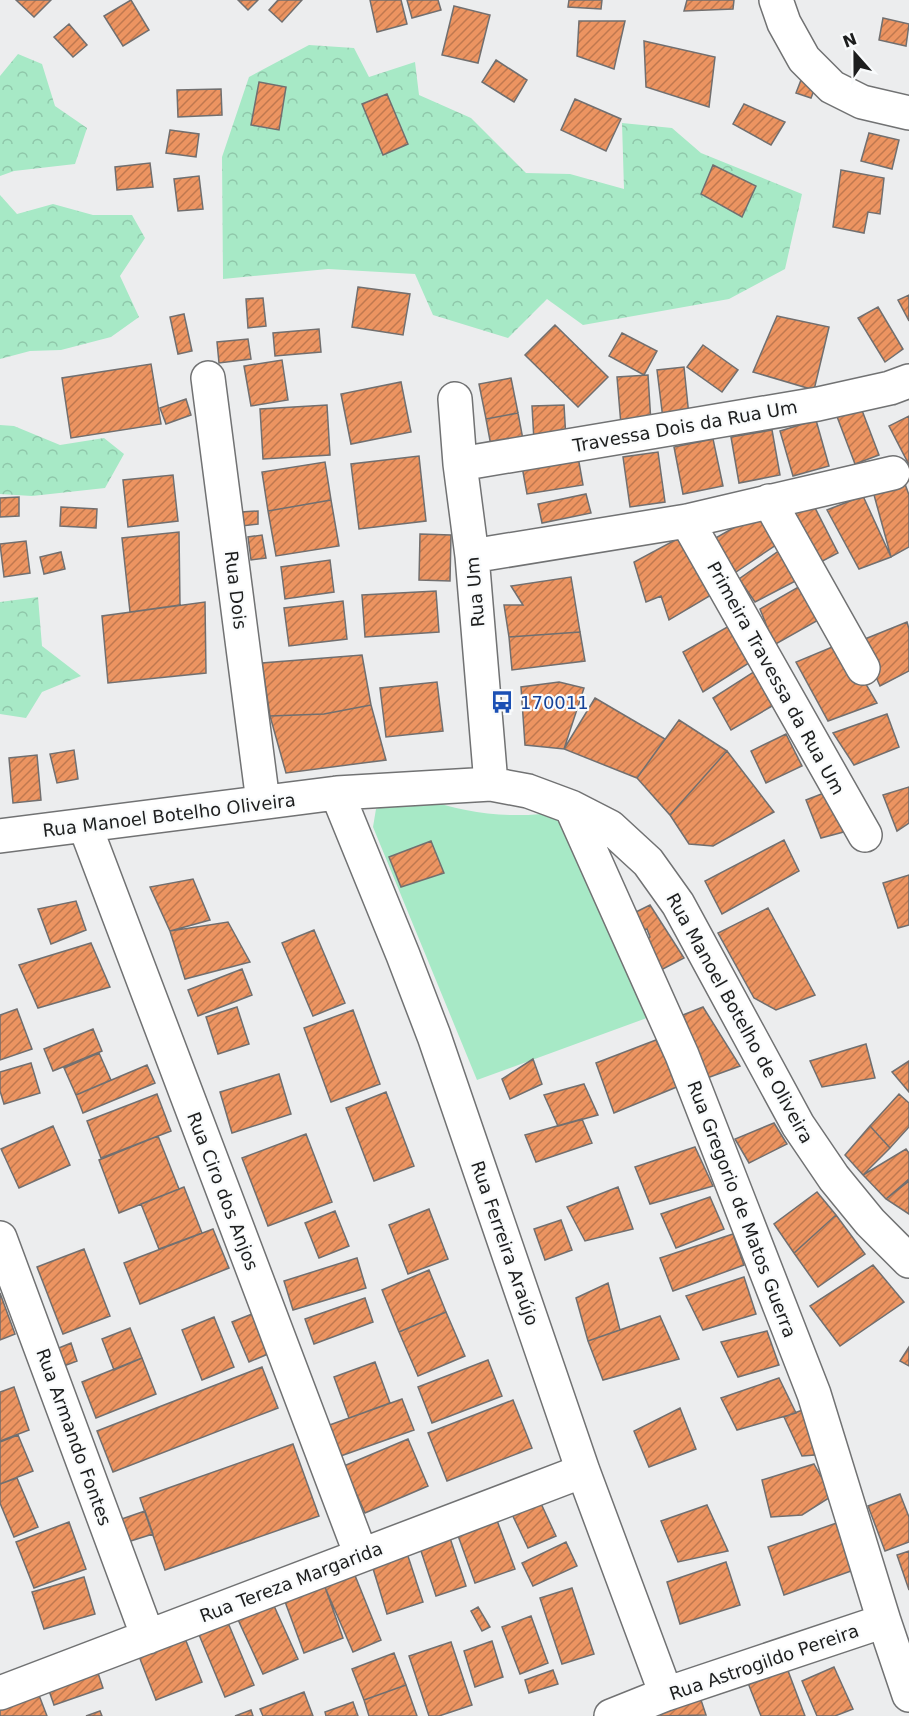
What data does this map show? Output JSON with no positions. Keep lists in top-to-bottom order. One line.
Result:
{"streets":{"street":["Travessa Dois da Rua Um","Rua Dois","Rua Um","Primeira Travessa da Rua Um","Rua Manoel Botelho Oliveira","Rua Manoel Botelho de Oliveira","Rua Ciro dos Anjos","Rua Gregorio de Matos Guerra","Rua Ferreira Araújo","Rua Armando Fontes","Rua Tereza Margarida","Rua Astrogildo Pereira"]},"crossings":[["Travessa Dois da Rua Um","Rua Um"],["Rua Dois","Rua Manoel Botelho Oliveira"],["Rua Um","Rua Manoel Botelho de Oliveira"],["Rua Manoel Botelho Oliveira","Rua Manoel Botelho de Oliveira"],["Rua Manoel Botelho Oliveira","Rua Ciro dos Anjos"],["Rua Manoel Botelho Oliveira","Rua Ferreira Araújo"],["Rua Manoel Botelho de Oliveira","Rua Gregorio de Matos Guerra"],["Rua Manoel Botelho de Oliveira","Rua Ferreira Araújo"],["Rua Ciro dos Anjos","Rua Tereza Margarida"],["Rua Gregorio de Matos Guerra","Rua Astrogildo Pereira"],["Rua Ferreira Araújo","Rua Tereza Margarida"],["Rua Ferreira Araújo","Rua Astrogildo Pereira"],["Rua Armando Fontes","Rua Tereza Margarida"]],"places":{"bus stop":["170011"]},"north":"top"}
